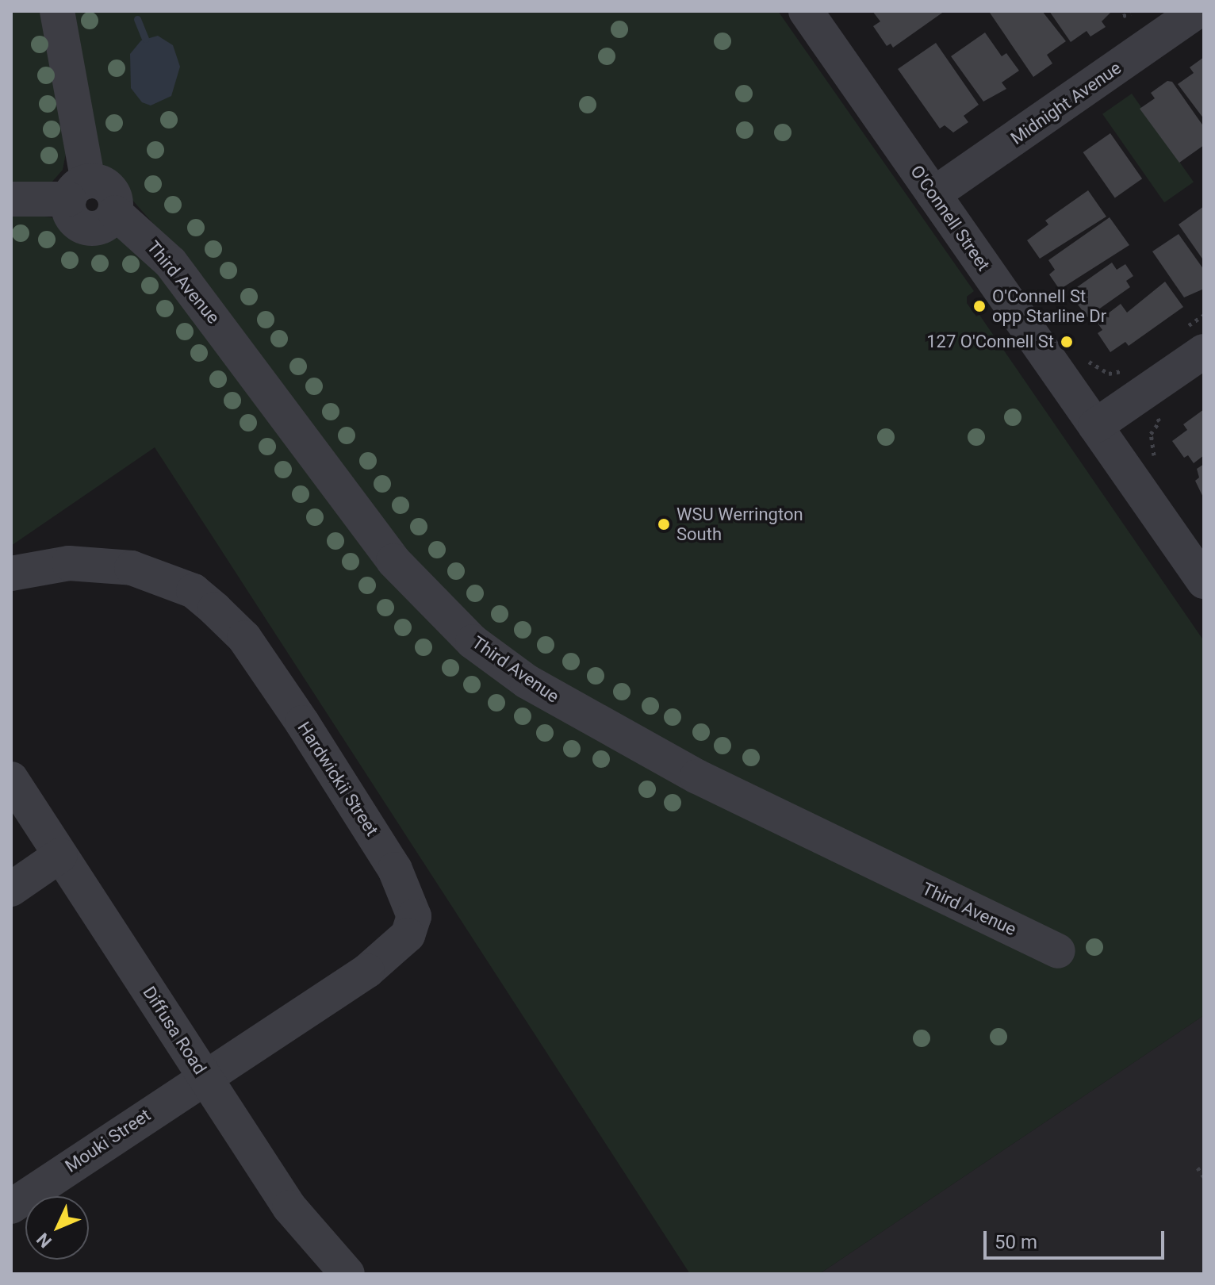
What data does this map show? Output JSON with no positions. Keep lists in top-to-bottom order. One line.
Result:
{"streets":{"street":["Midnight Avenue","O'Connell Street","Third Avenue","Hardwickii Street","Diffusa Road","Mouki Street"]},"crossings":[["Midnight Avenue","O'Connell Street"],["Hardwickii Street","Diffusa Road"],["Hardwickii Street","Mouki Street"],["Diffusa Road","Mouki Street"]],"places":["O'Connell St opp Starline Dr","127 O'Connell St","WSU Werrington South"],"scale_bar":"50 m","north":"bottom left"}
